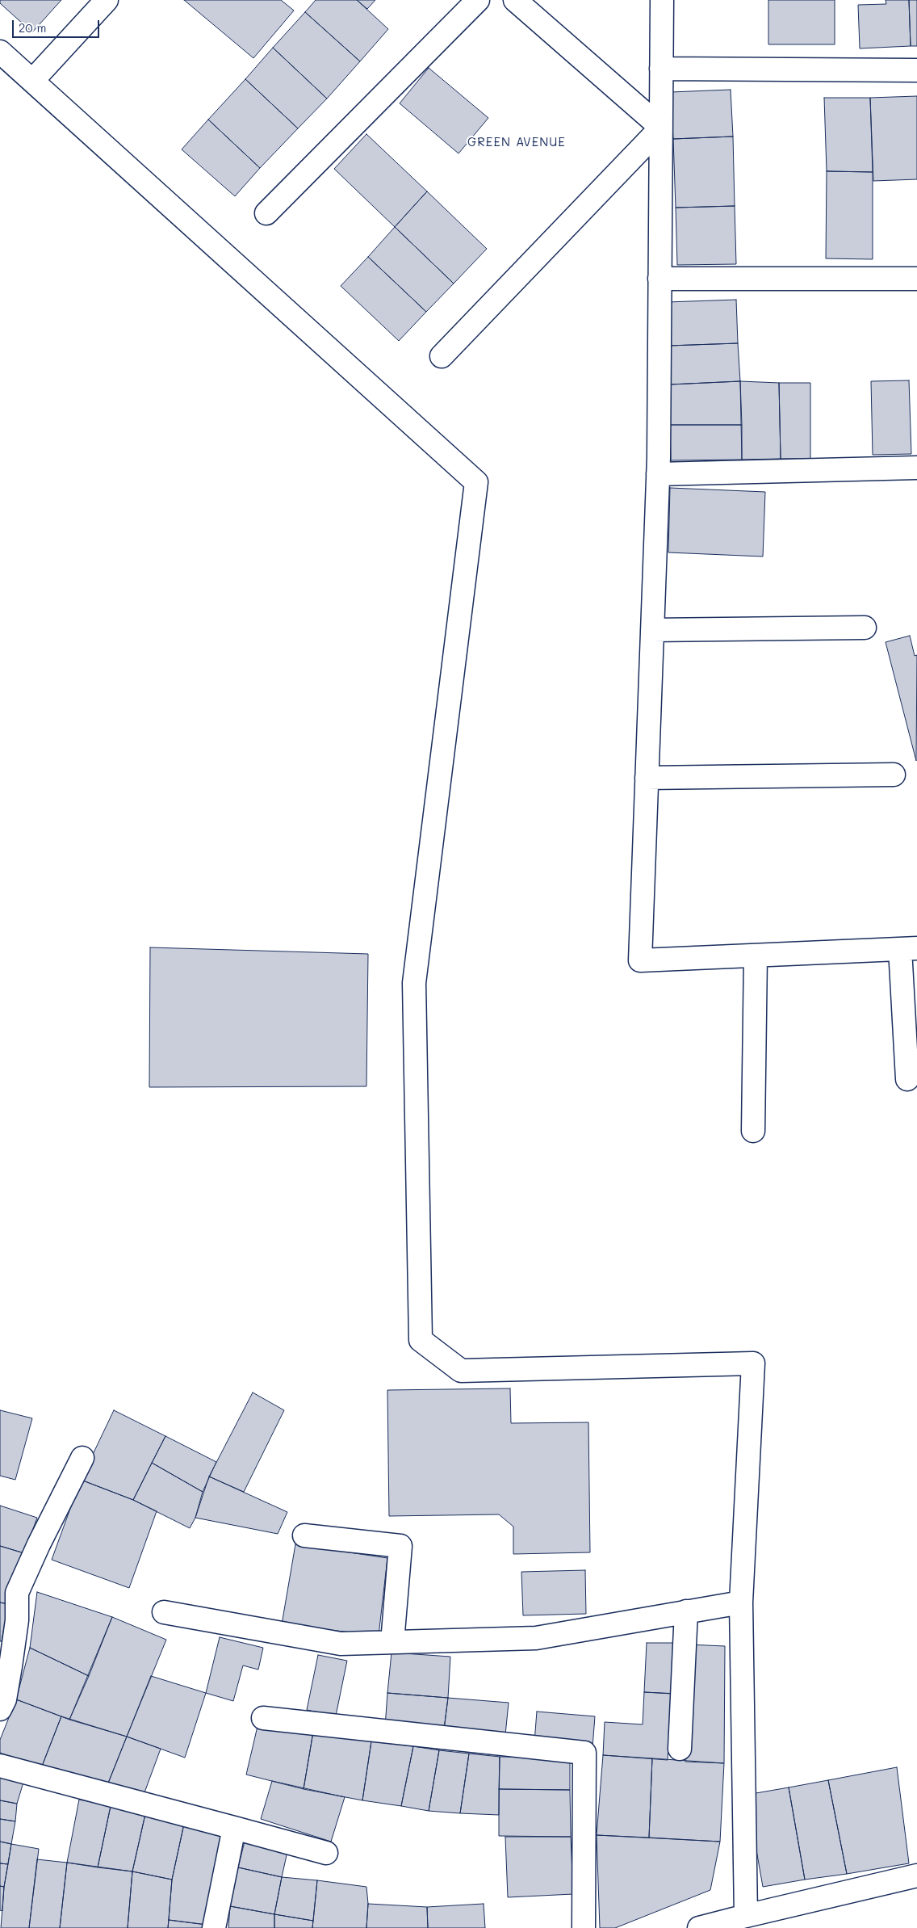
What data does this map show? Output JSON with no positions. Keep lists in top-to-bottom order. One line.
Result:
{"districts":["GREEN AVENUE"],"scale_bar":"20 m"}
